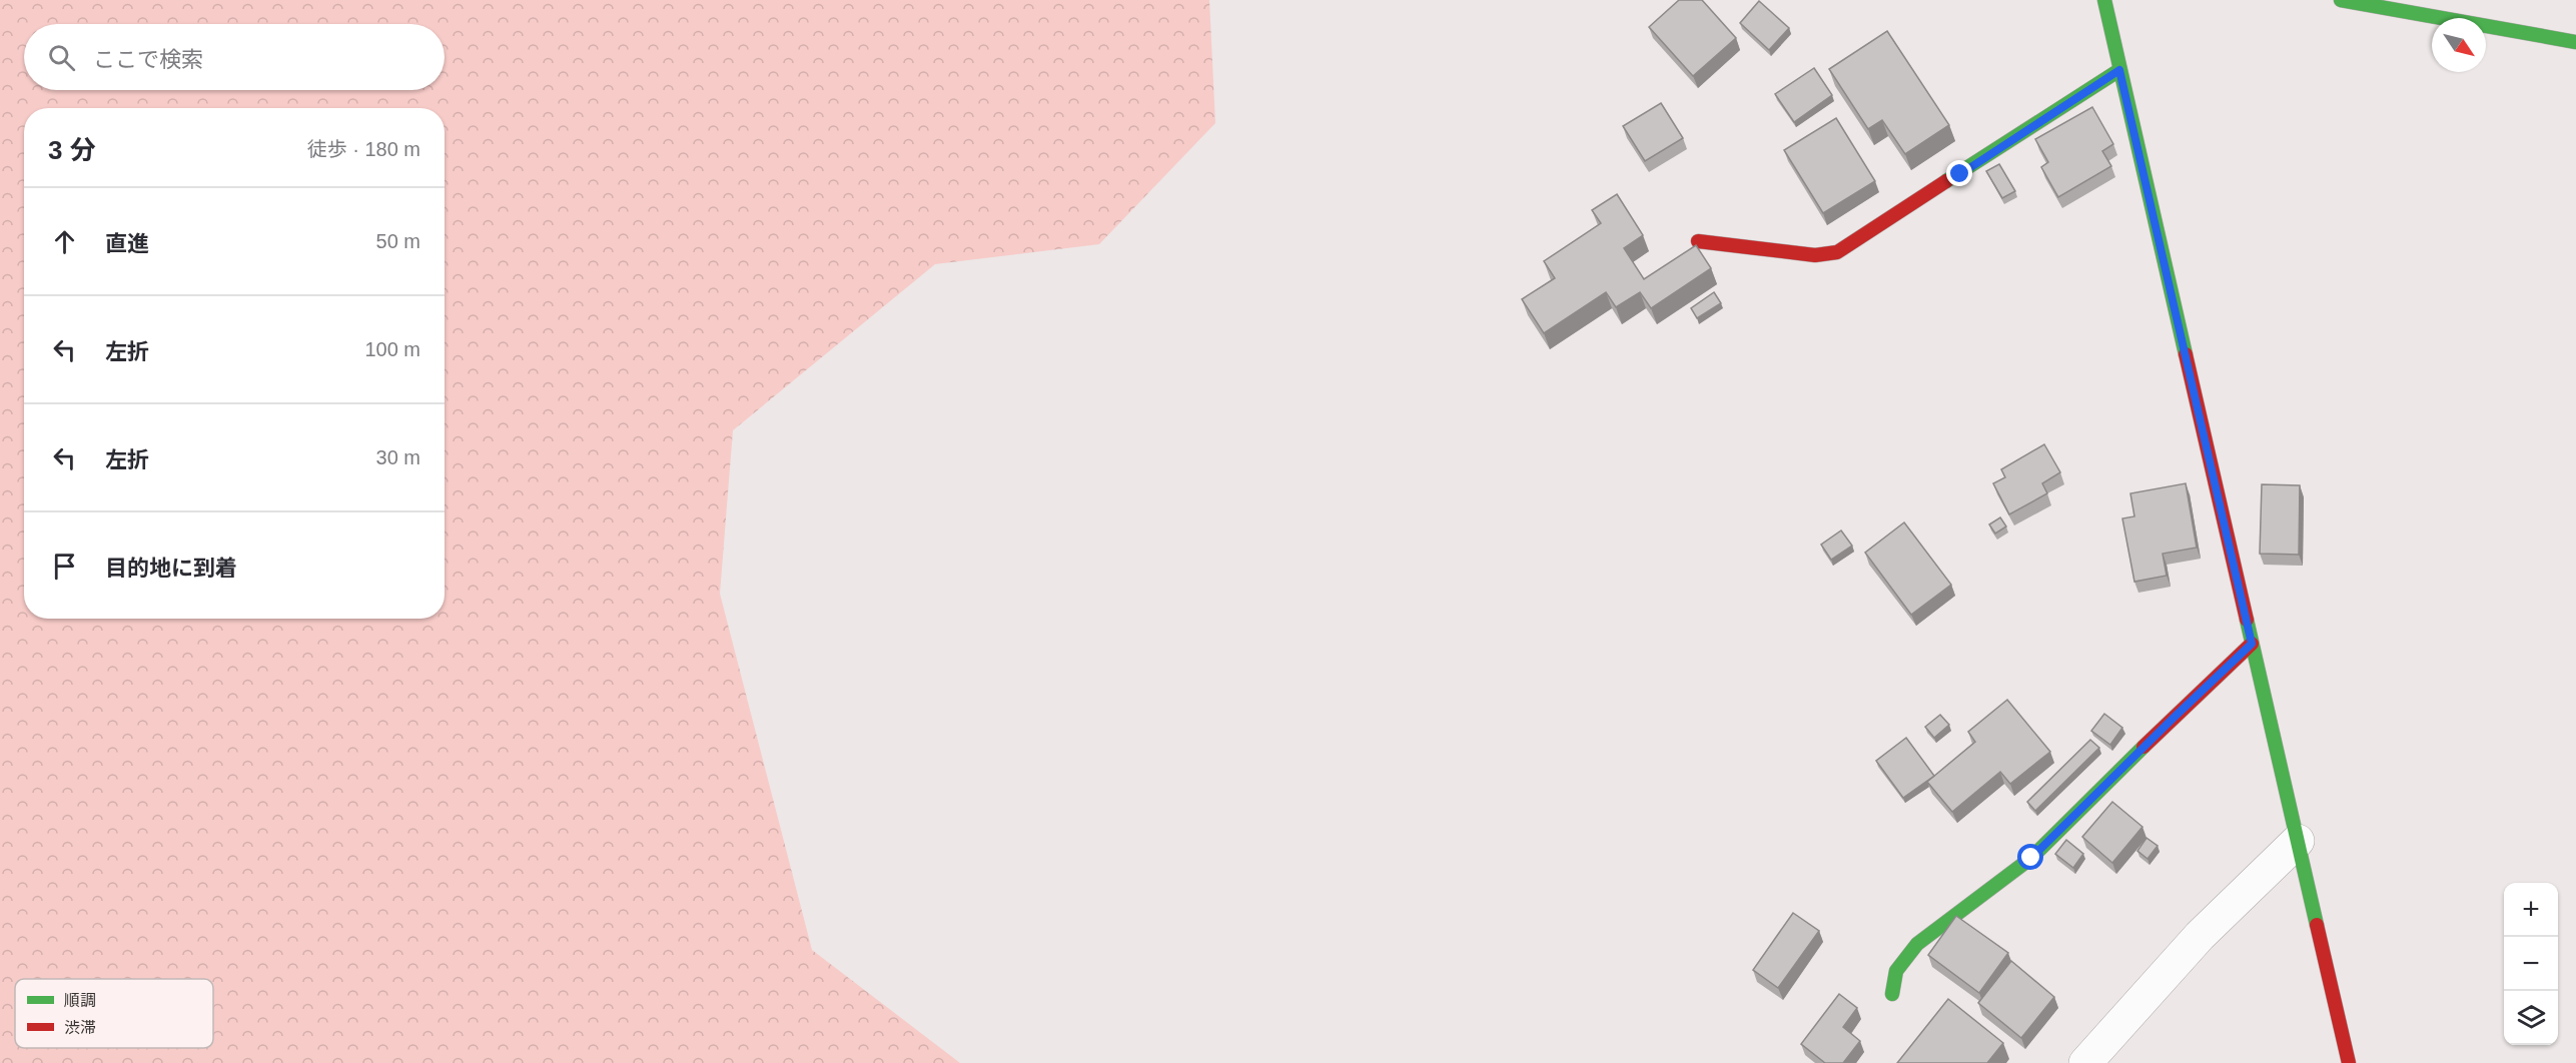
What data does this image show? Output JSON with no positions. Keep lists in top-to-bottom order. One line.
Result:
{"legend":["順調","渋滞"],"north":"bottom right","page":{"search":"ここで検索","heading":["3 分","徒歩 · 180 m"],"list":[["直進","50 m"],["左折","100 m"],["左折","30 m"],"目的地に到着"],"map_buttons":["+","−"]}}
